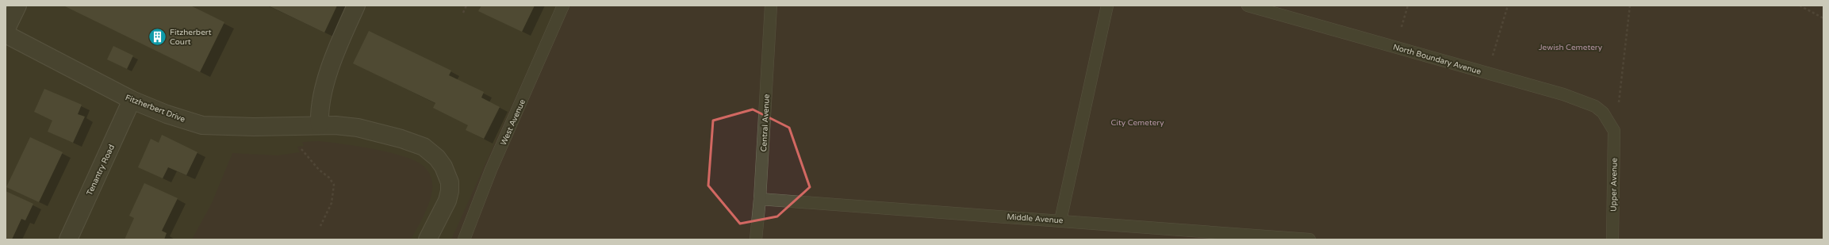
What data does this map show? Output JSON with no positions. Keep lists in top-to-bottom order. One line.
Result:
{"streets":{"street":["Fitzherbert Drive","Tenantry Road"],"lane":["North Boundary Avenue","West Avenue","Central Avenue","Upper Avenue","Middle Avenue"]},"crossings":[["North Boundary Avenue","Upper Avenue"],["Fitzherbert Drive","Tenantry Road"],["Central Avenue","Middle Avenue"]],"parks":["Jewish Cemetery","City Cemetery"],"places":{"building":["Fitzherbert Court"]}}
